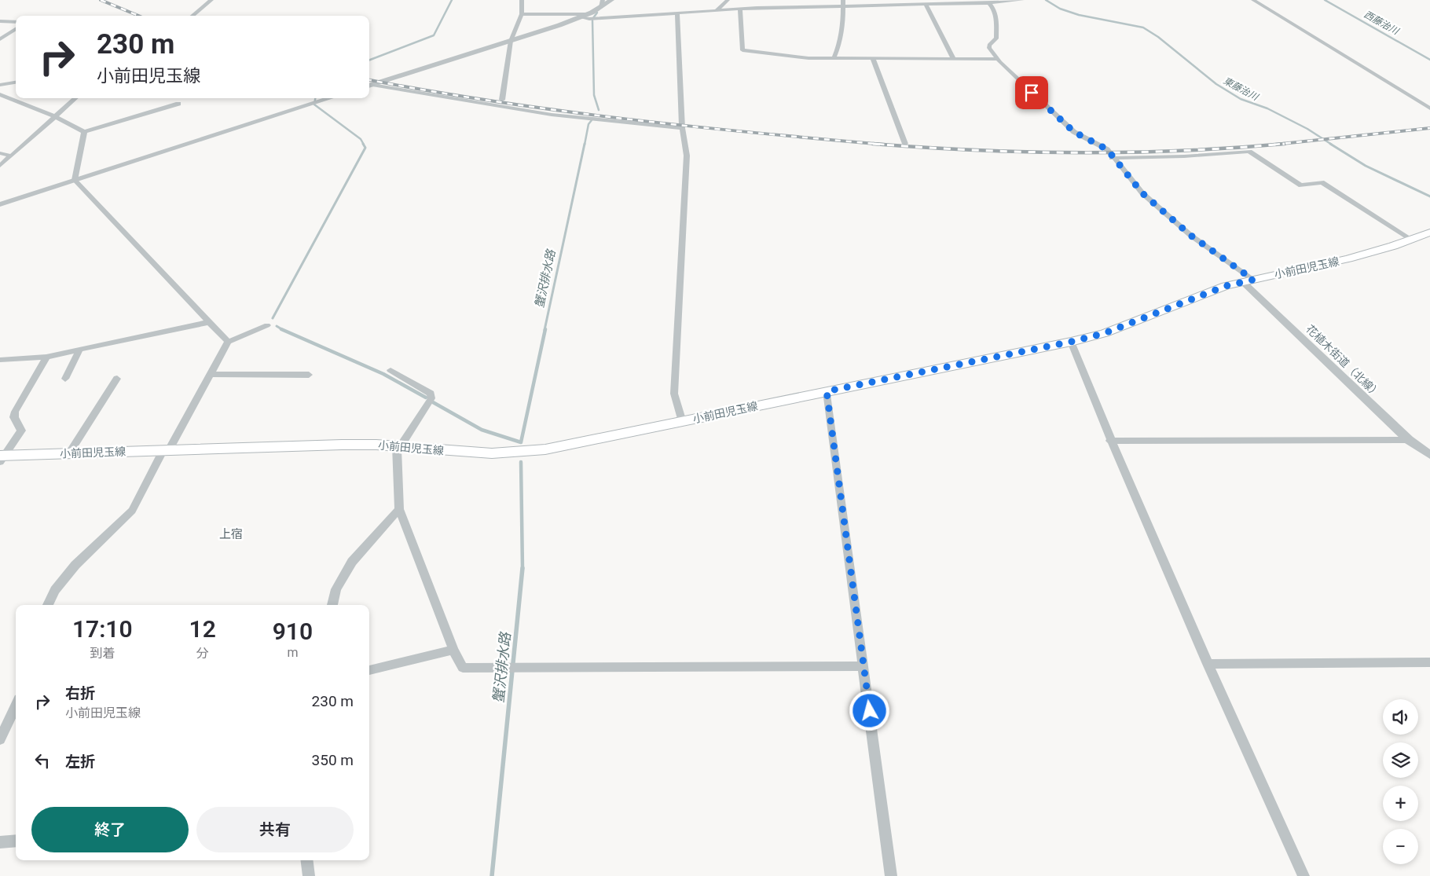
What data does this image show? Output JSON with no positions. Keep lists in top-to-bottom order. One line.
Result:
{"streets":{"main road":["小前田児玉線"],"street":["花植木街道（北線）"]},"crossings":[["小前田児玉線","花植木街道（北線）"]],"districts":["上宿"],"water":["西藤治川","東藤治川","蟹沢排水路"],"page":{"turn":["230 m","小前田児玉線"],"eta":["17:10","到着","12","分","910","m"],"list":[{"name":"右折","note":"小前田児玉線","value":"230 m"},{"name":"左折","value":"350 m"}],"map_buttons":["+","−"],"buttons":["終了","共有"]}}
